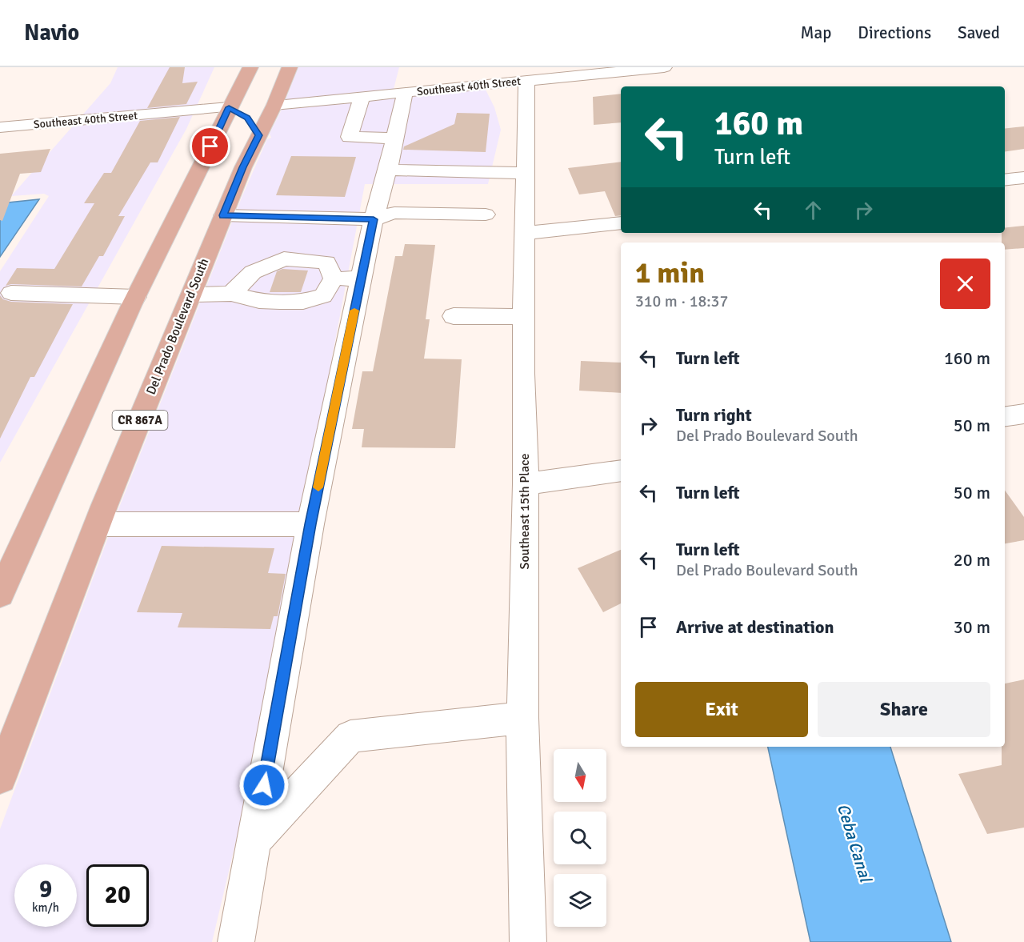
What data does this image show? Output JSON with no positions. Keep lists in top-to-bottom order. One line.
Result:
{"streets":{"main road":["Del Prado Boulevard South","CR 867A"],"street":["Southeast 40th Street","Southeast 15th Place"]},"crossings":[["Southeast 40th Street","Del Prado Boulevard South"],["Southeast 40th Street","Southeast 15th Place"]],"water":["Ceba Canal"],"north":"bottom","page":{"header":"Navio","nav":["Map","Directions","Saved"],"turn":["160 m","Turn left"],"heading":["1 min","310 m · 18:37"],"list":[{"name":"Turn left","value":"160 m"},{"name":"Turn right","note":"Del Prado Boulevard South","value":"50 m"},{"name":"Turn left","value":"50 m"},{"name":"Turn left","note":"Del Prado Boulevard South","value":"20 m"},{"name":"Arrive at destination","value":"30 m"}],"buttons":["Exit","Share"],"speed":"9 km/h","limit":"20"}}
